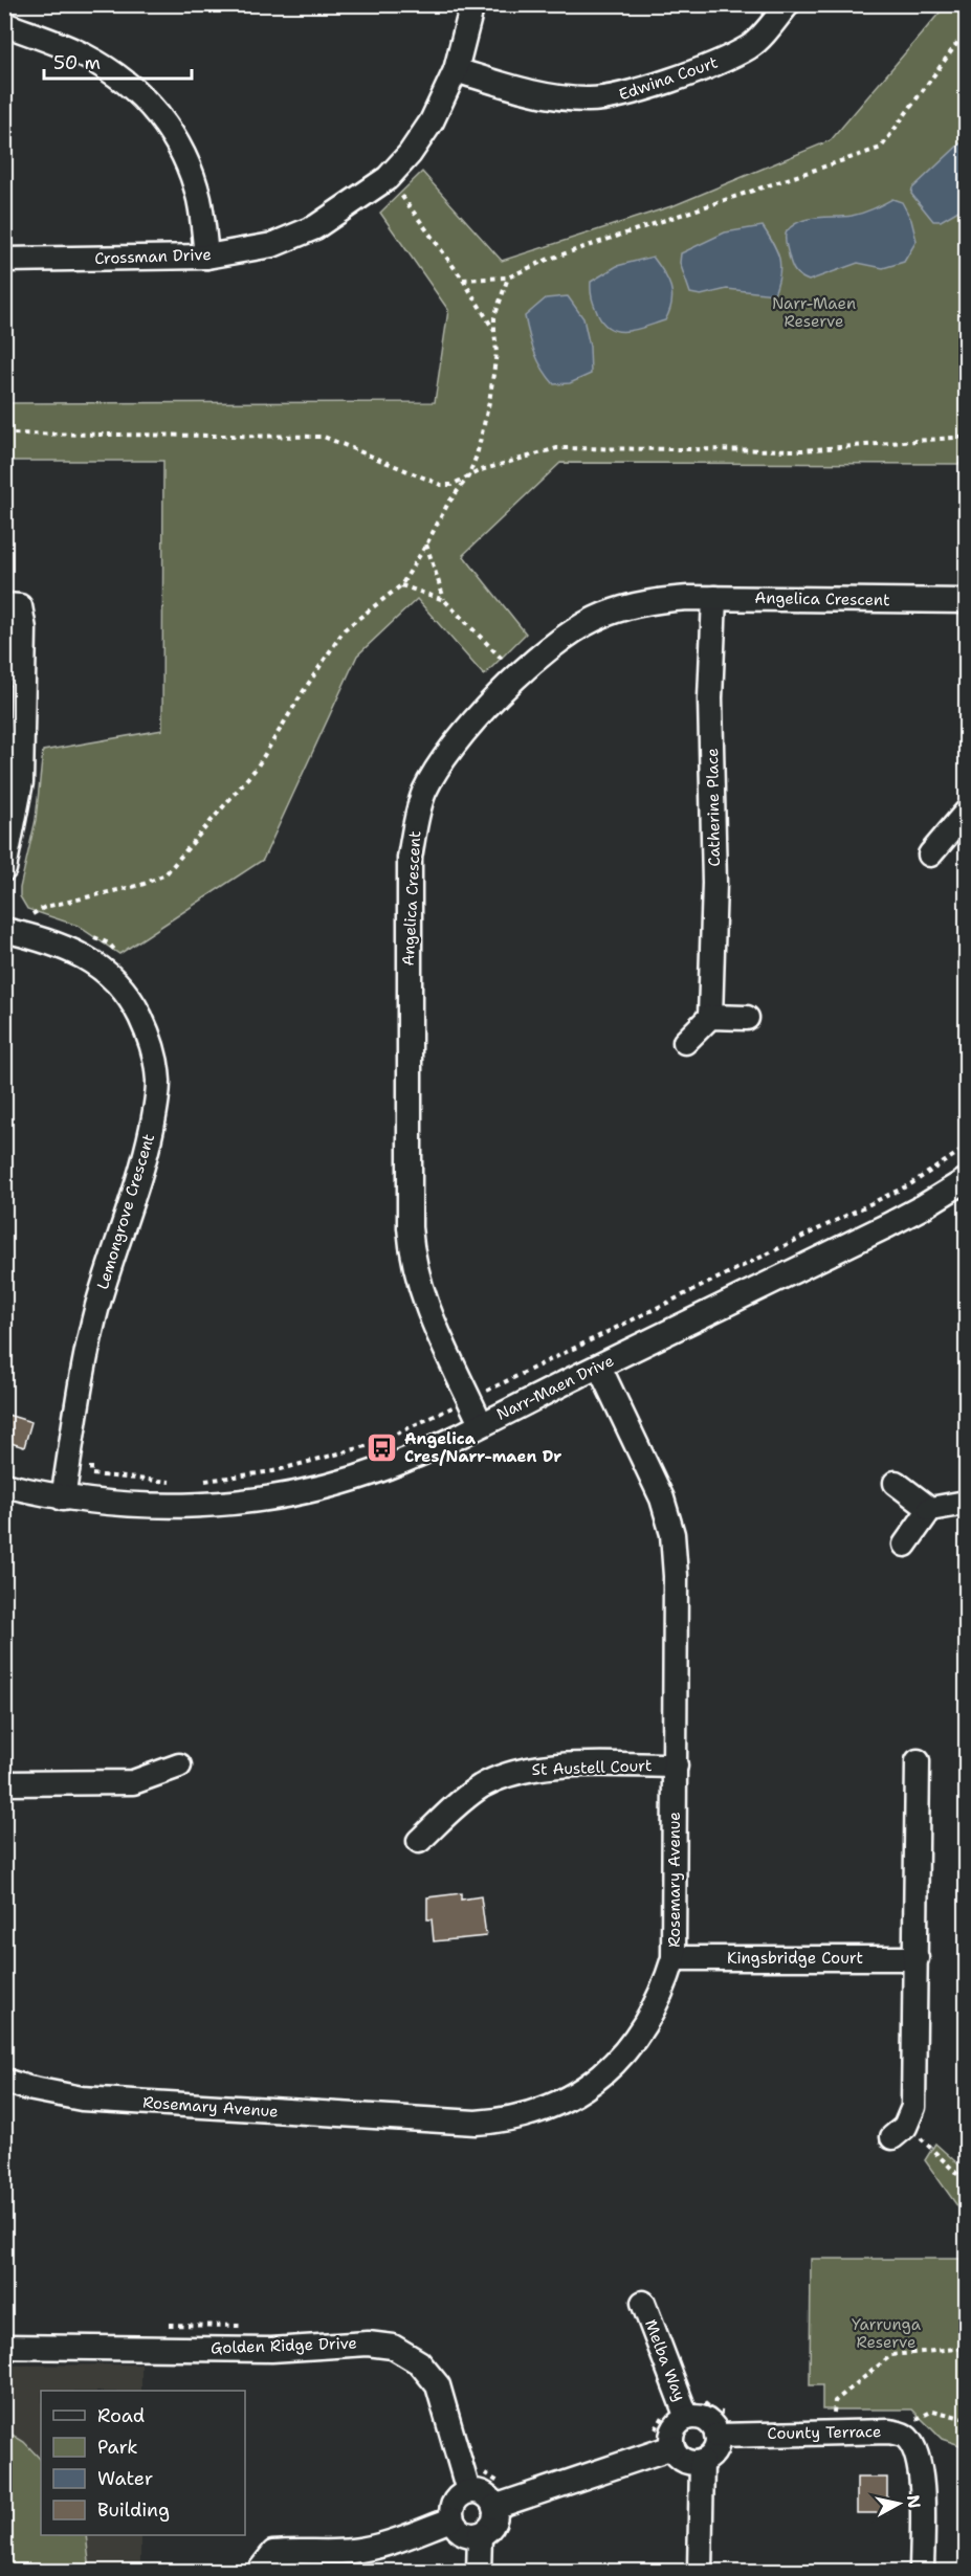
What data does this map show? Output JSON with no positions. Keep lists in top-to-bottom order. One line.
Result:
{"streets":{"street":["Edwina Court","Crossman Drive","Angelica Crescent","Catherine Place","Lemongrove Crescent","Narr-Maen Drive","St Austell Court","Rosemary Avenue","Kingsbridge Court","Golden Ridge Drive","Melba Way","County Terrace"]},"crossings":[["Edwina Court","Crossman Drive"],["Angelica Crescent","Catherine Place"],["Angelica Crescent","Narr-Maen Drive"],["Lemongrove Crescent","Narr-Maen Drive"],["Narr-Maen Drive","Rosemary Avenue"],["St Austell Court","Rosemary Avenue"],["Rosemary Avenue","Kingsbridge Court"],["Melba Way","County Terrace"]],"parks":["Narr-Maen Reserve","Yarrunga Reserve"],"places":{"bus stop":["Angelica Cres/Narr-maen Dr"]},"legend":["Road","Park","Water","Building"],"scale_bar":"50 m","north":"right"}
